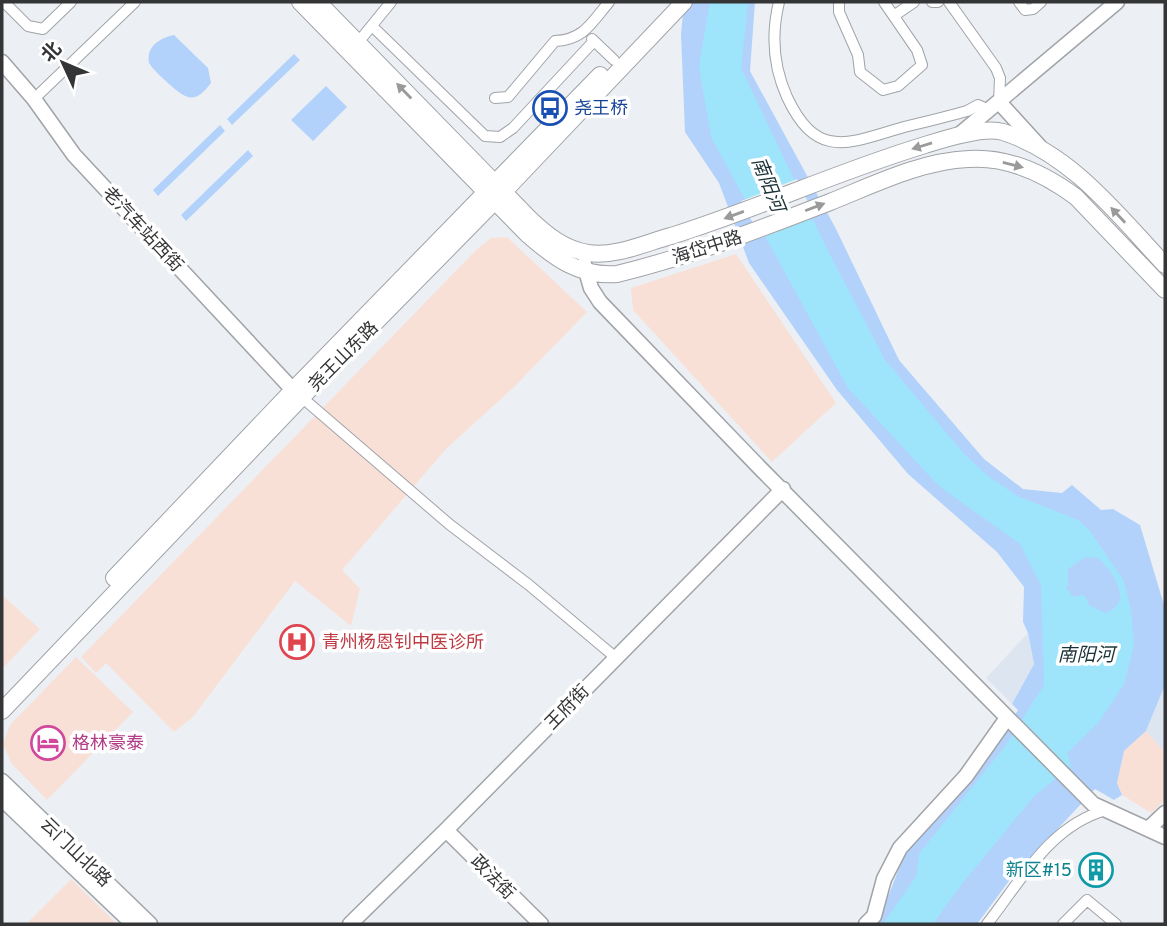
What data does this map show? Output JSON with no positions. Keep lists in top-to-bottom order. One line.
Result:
{"streets":{"main road":["海岱中路","尧王山东路"],"street":["老汽车站西街","王府街","云门山北路","政法街"]},"crossings":[["老汽车站西街","尧王山东路"],["海岱中路","尧王山东路"],["王府街","政法街"]],"water":["南阳河"],"places":{"bus stop":["尧王桥"],"hospital":["青州杨恩钊中医诊所"],"hotel":["格林豪泰"],"building":["新区#15"]},"north":"top left"}
